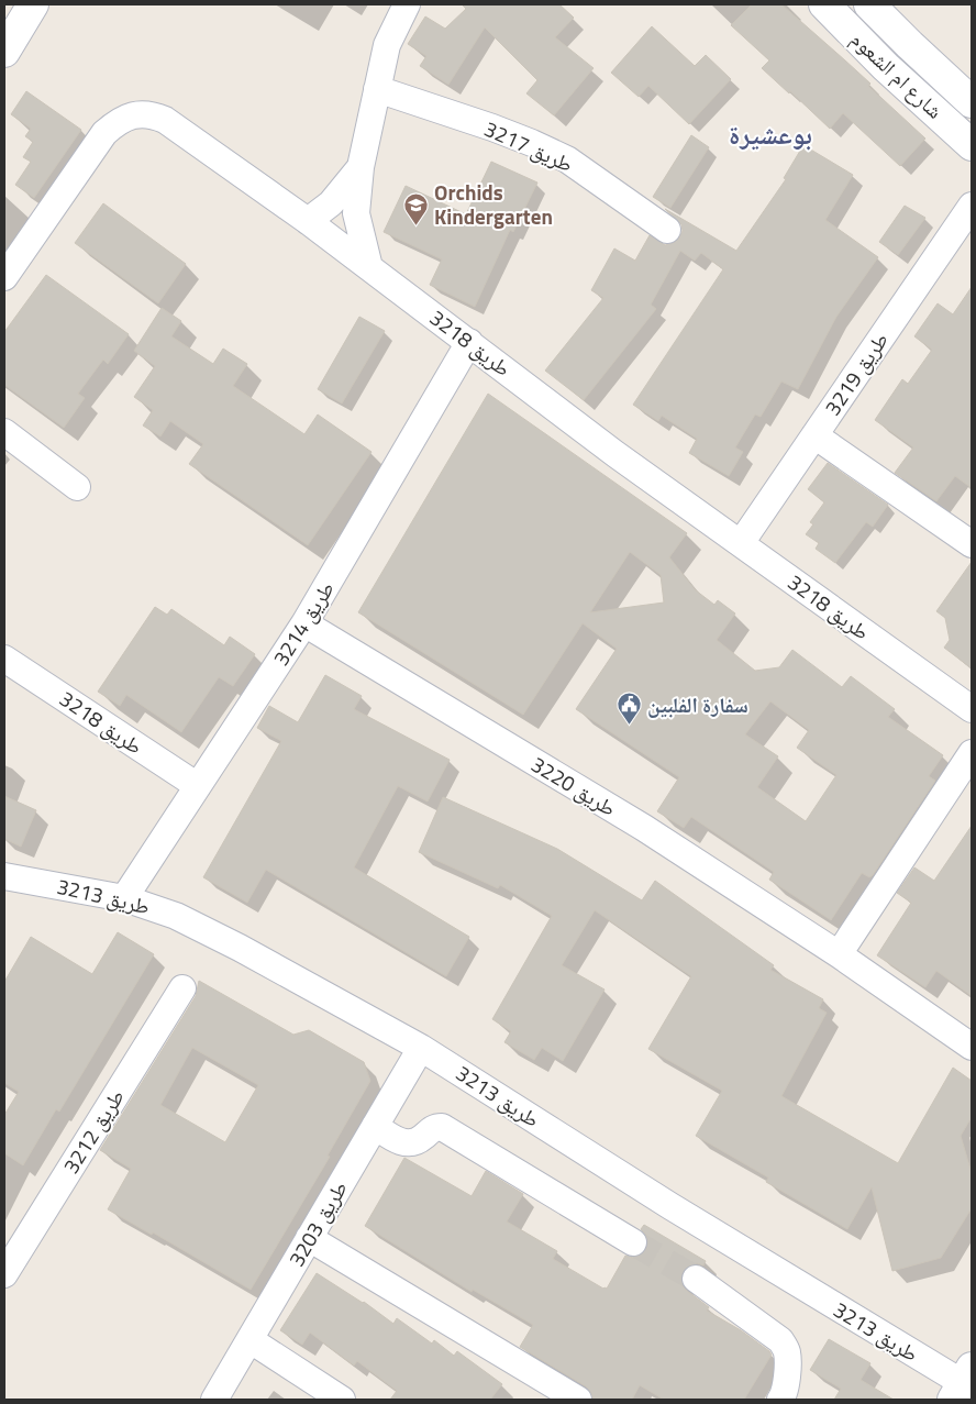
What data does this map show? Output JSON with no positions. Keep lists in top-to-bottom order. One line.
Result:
{"streets":{"street":["شارع ام الشعوم","طريق 3217","طريق 3218","طريق 3219","طريق 3214","طريق 3220","طريق 3213","طريق 3212","طريق 3203"]},"crossings":[["طريق 3218","طريق 3219"],["طريق 3218","طريق 3214"],["طريق 3214","طريق 3220"],["طريق 3214","طريق 3213"],["طريق 3213","طريق 3203"]],"districts":["بوعشيرة"],"places":{"school or university":["Orchids Kindergarten"],"public building":["سفارة الفلبين"]}}
